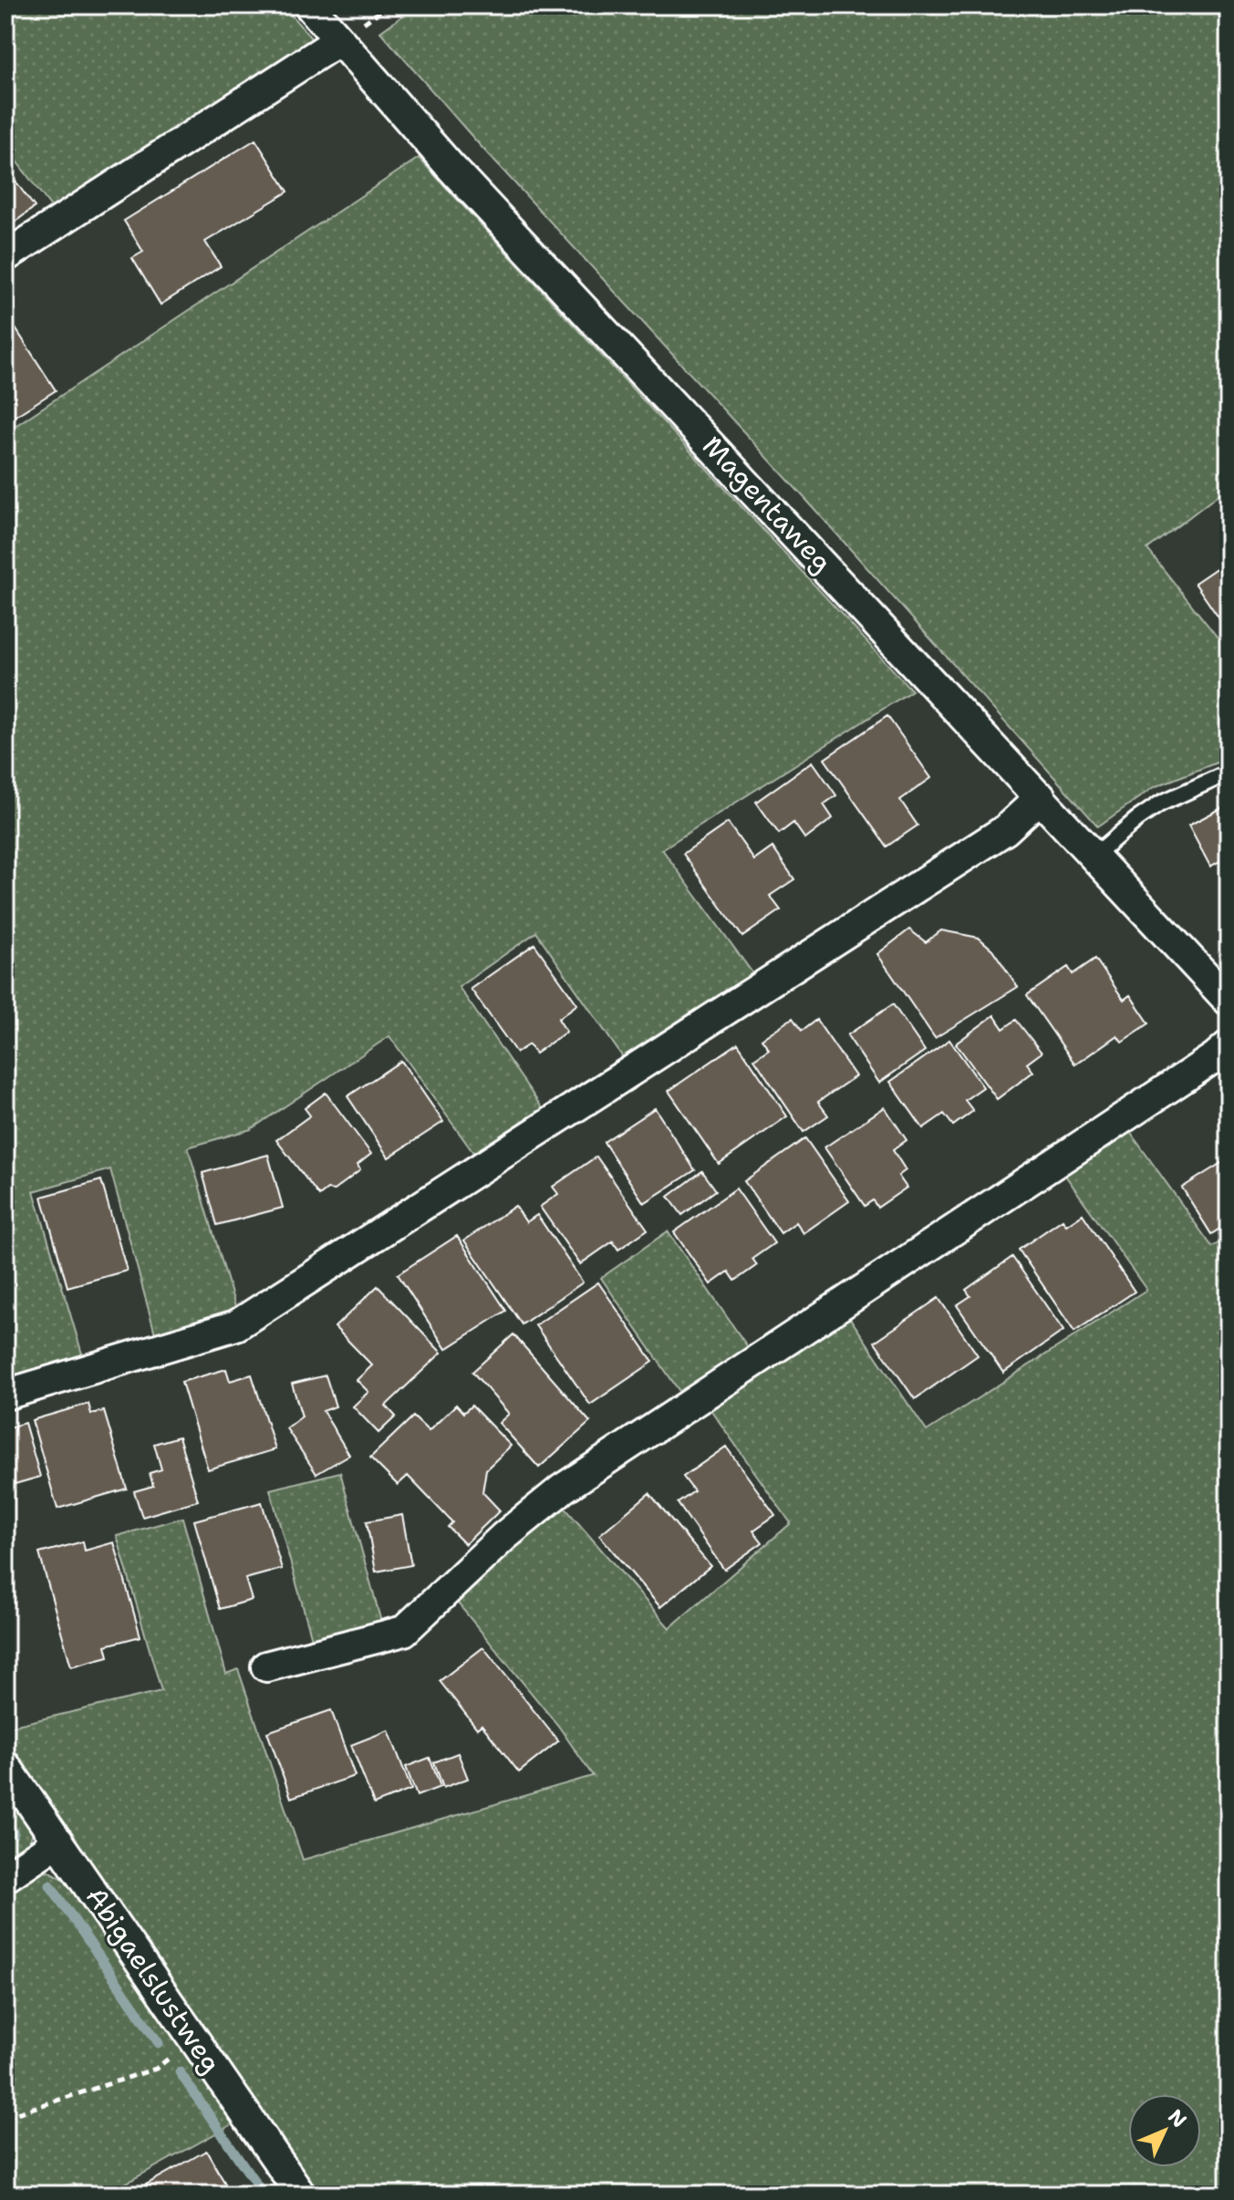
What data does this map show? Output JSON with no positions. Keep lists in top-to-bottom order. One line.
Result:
{"streets":{"street":["Magentaweg","Abigaelslustweg"]},"north":"top right"}
